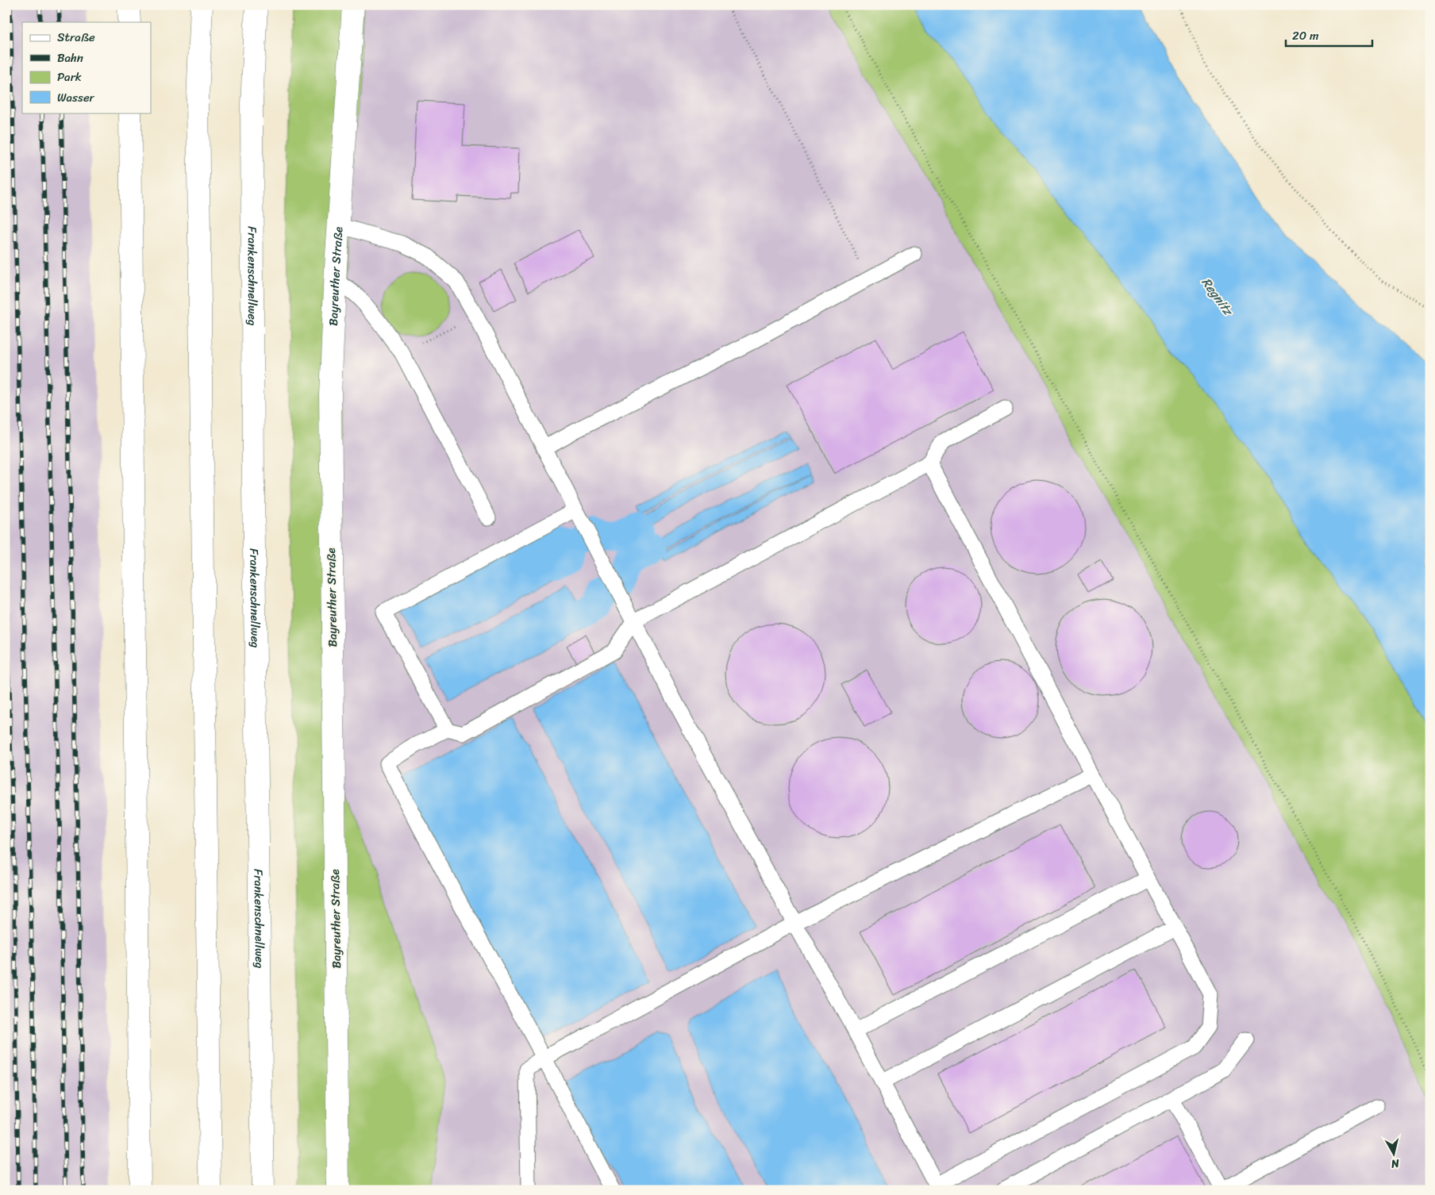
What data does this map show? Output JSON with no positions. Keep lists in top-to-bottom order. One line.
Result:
{"streets":{"main road":["Frankenschnellweg","Bayreuther Straße"]},"water":["Regnitz"],"legend":["Straße","Bahn","Park","Wasser"],"scale_bar":"20 m","north":"bottom"}
